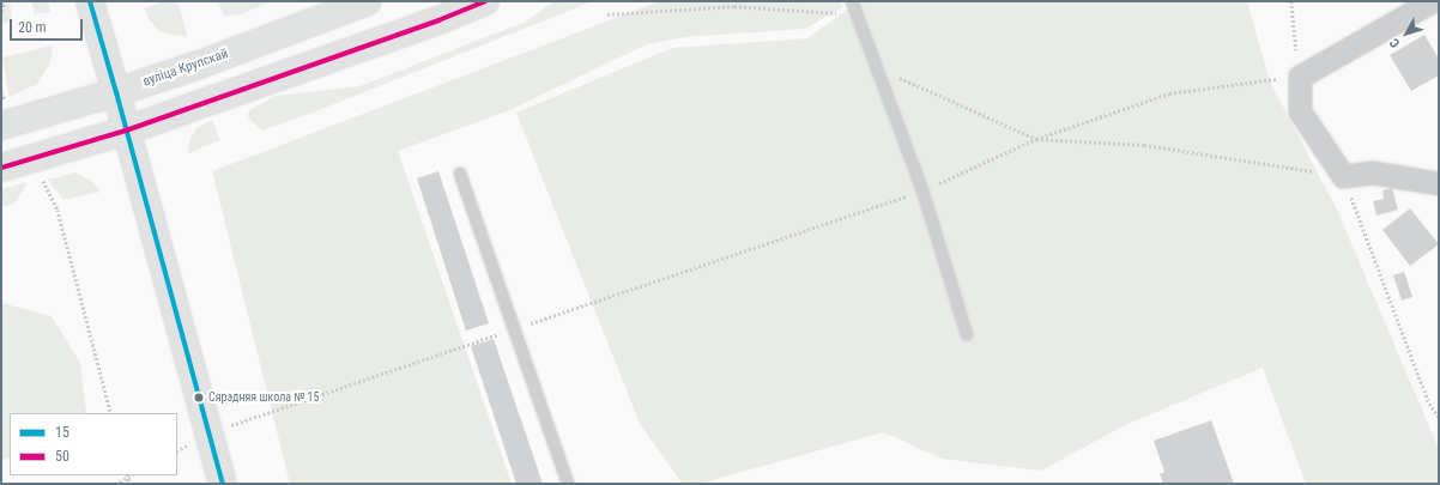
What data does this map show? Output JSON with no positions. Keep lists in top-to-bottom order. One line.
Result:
{"streets":{"main road":["вуліца Крупскай"]},"places":["Сярэдняя школа № 15"],"lines":["transit line 15","transit line 50"],"legend":["15","50"],"scale_bar":"20 m","north":"bottom left"}
